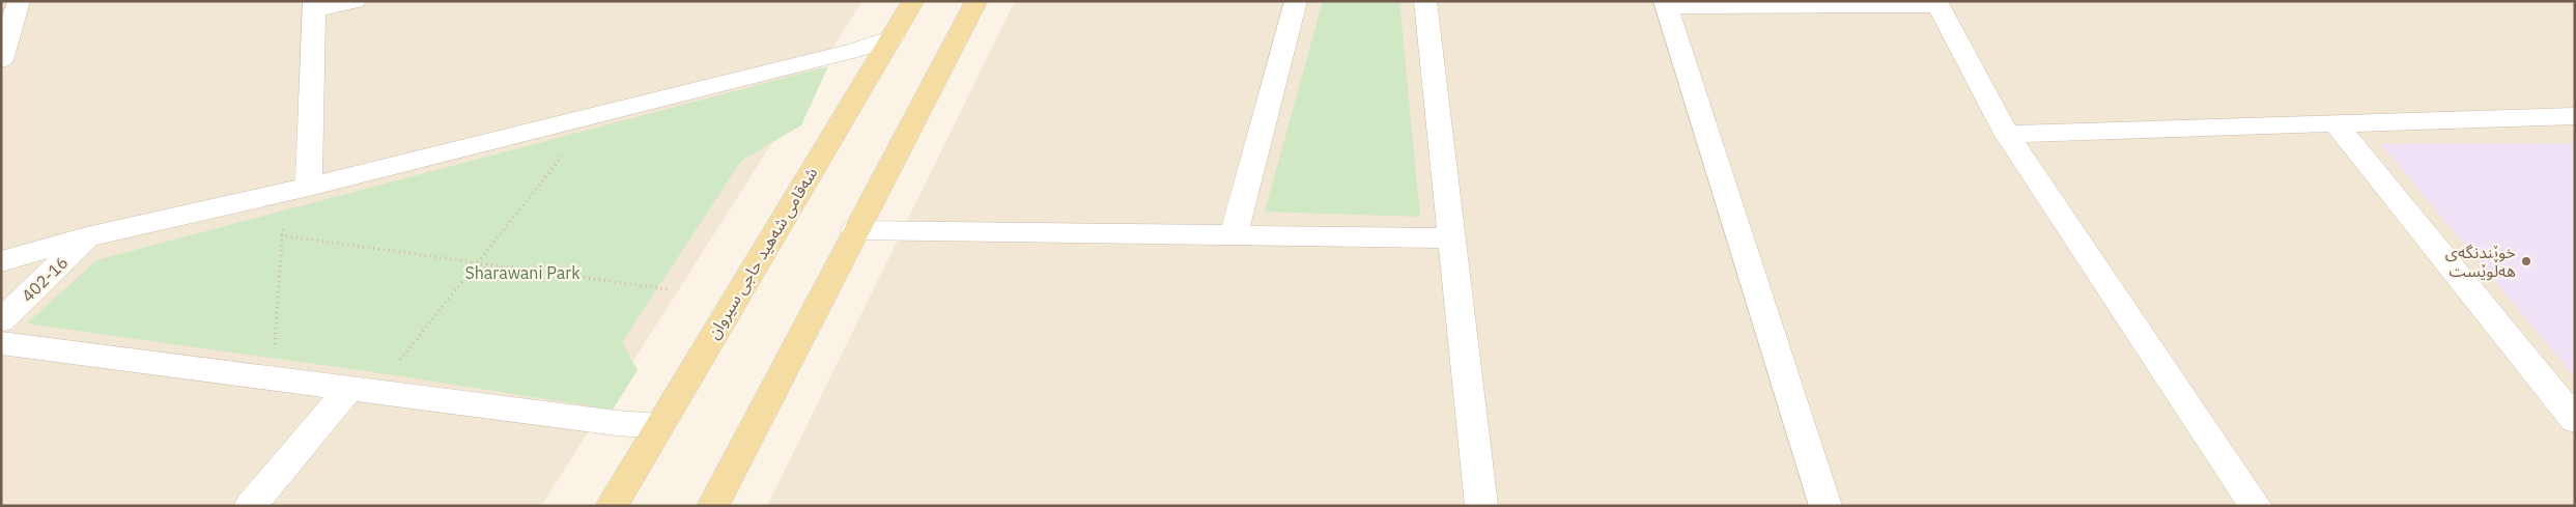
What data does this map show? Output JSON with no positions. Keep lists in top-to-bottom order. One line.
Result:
{"streets":{"main road":["شەقامی شەهید حاجی سیروان"],"street":["402-16"]},"parks":["Sharawani Park"],"places":["خوێندنگەی هەڵوێست"]}
